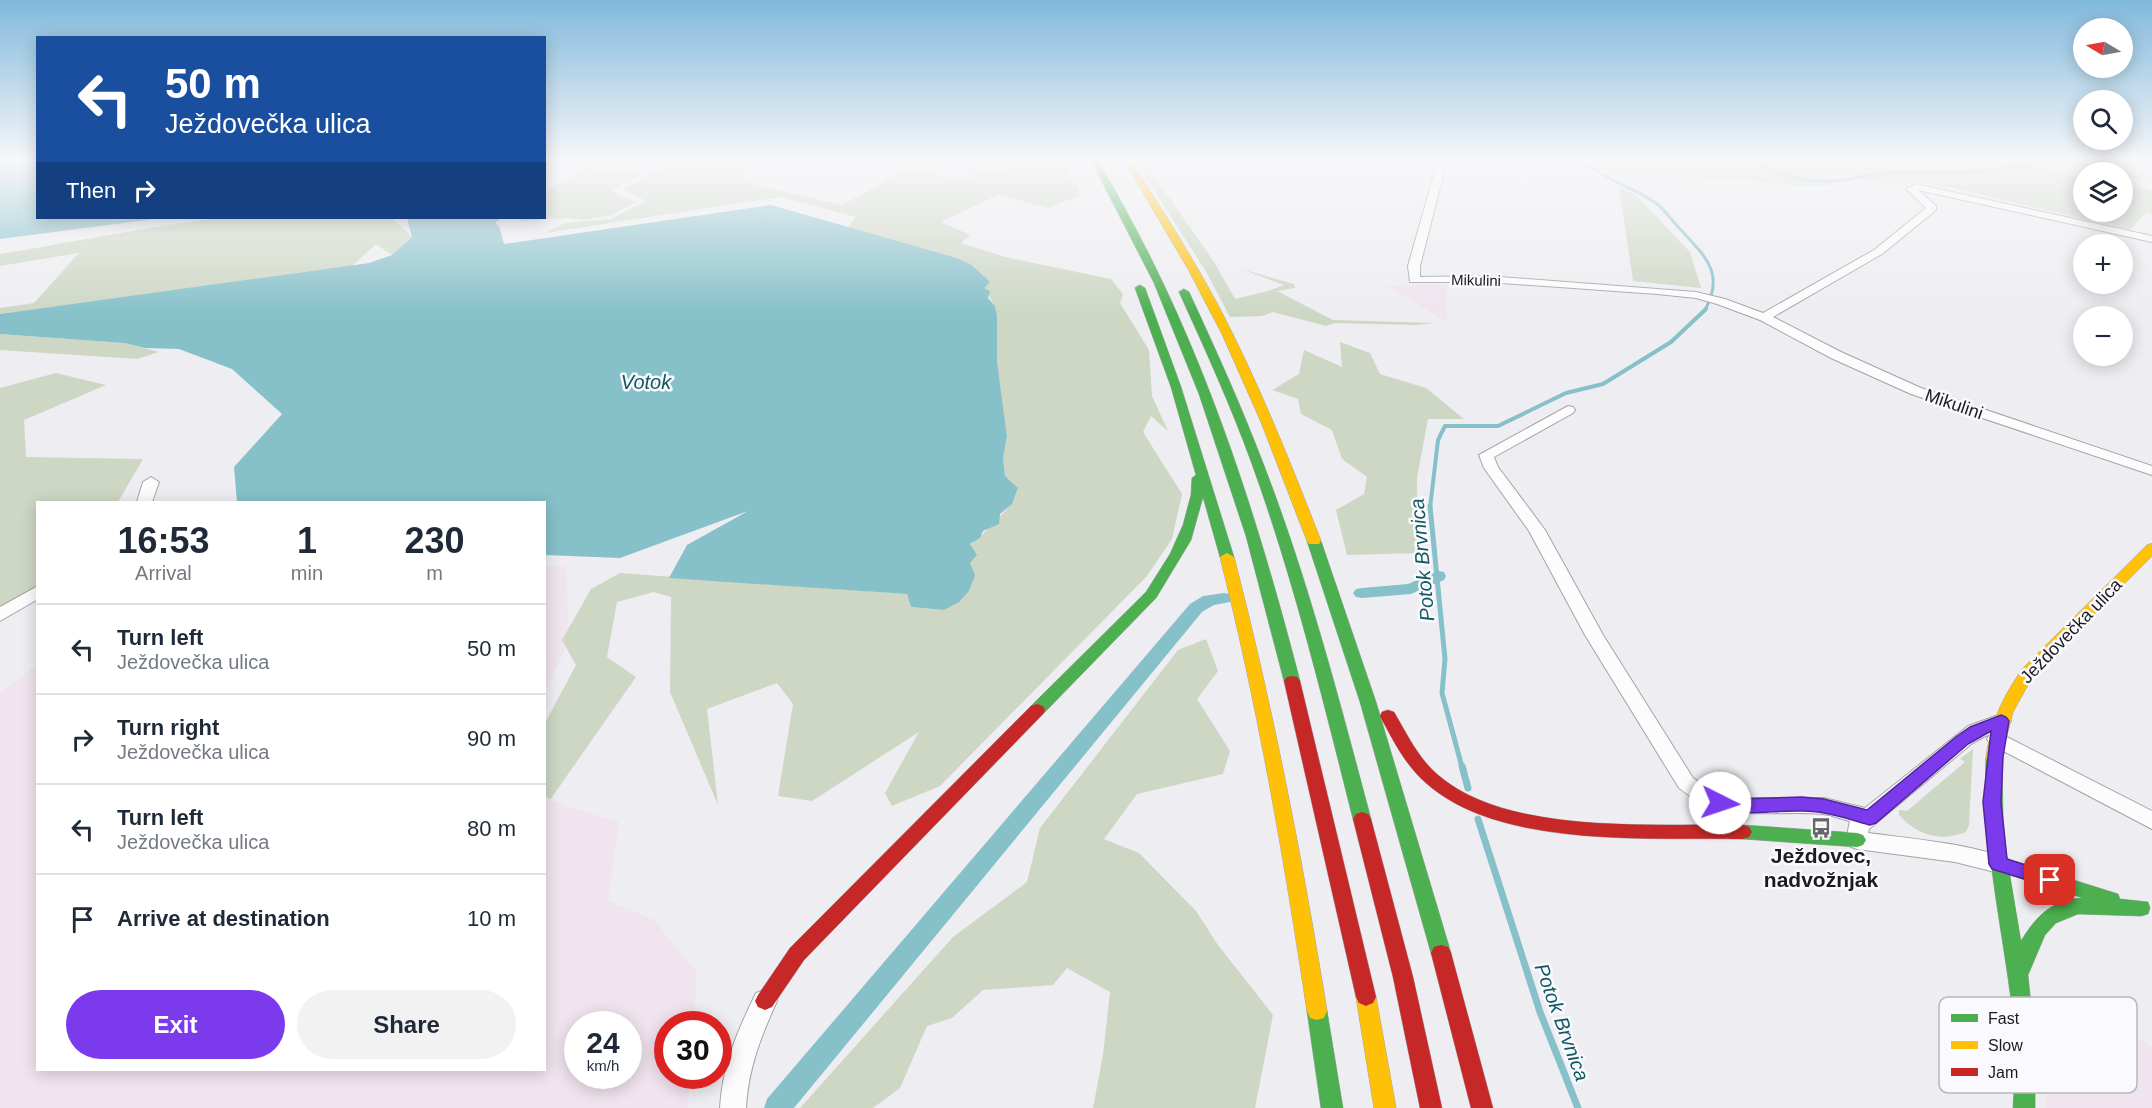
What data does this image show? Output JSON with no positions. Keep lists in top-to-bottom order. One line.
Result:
{"streets":{"main road":["Ježdovečka ulica"],"street":["Mikulini"]},"water":["Votok","Potok Brvnica"],"places":{"bus stop":["Ježdovec, nadvožnjak"]},"legend":["Fast","Slow","Jam"],"north":"left","page":{"map_buttons":["+","−"],"turn":["50 m","Ježdovečka ulica"],"then":"Then","eta":["16:53","Arrival","1","min","230","m"],"list":[{"name":"Turn left","note":"Ježdovečka ulica","value":"50 m"},{"name":"Turn right","note":"Ježdovečka ulica","value":"90 m"},{"name":"Turn left","note":"Ježdovečka ulica","value":"80 m"},{"name":"Arrive at destination","value":"10 m"}],"buttons":["Exit","Share"],"speed":"24 km/h","limit":"30"}}
